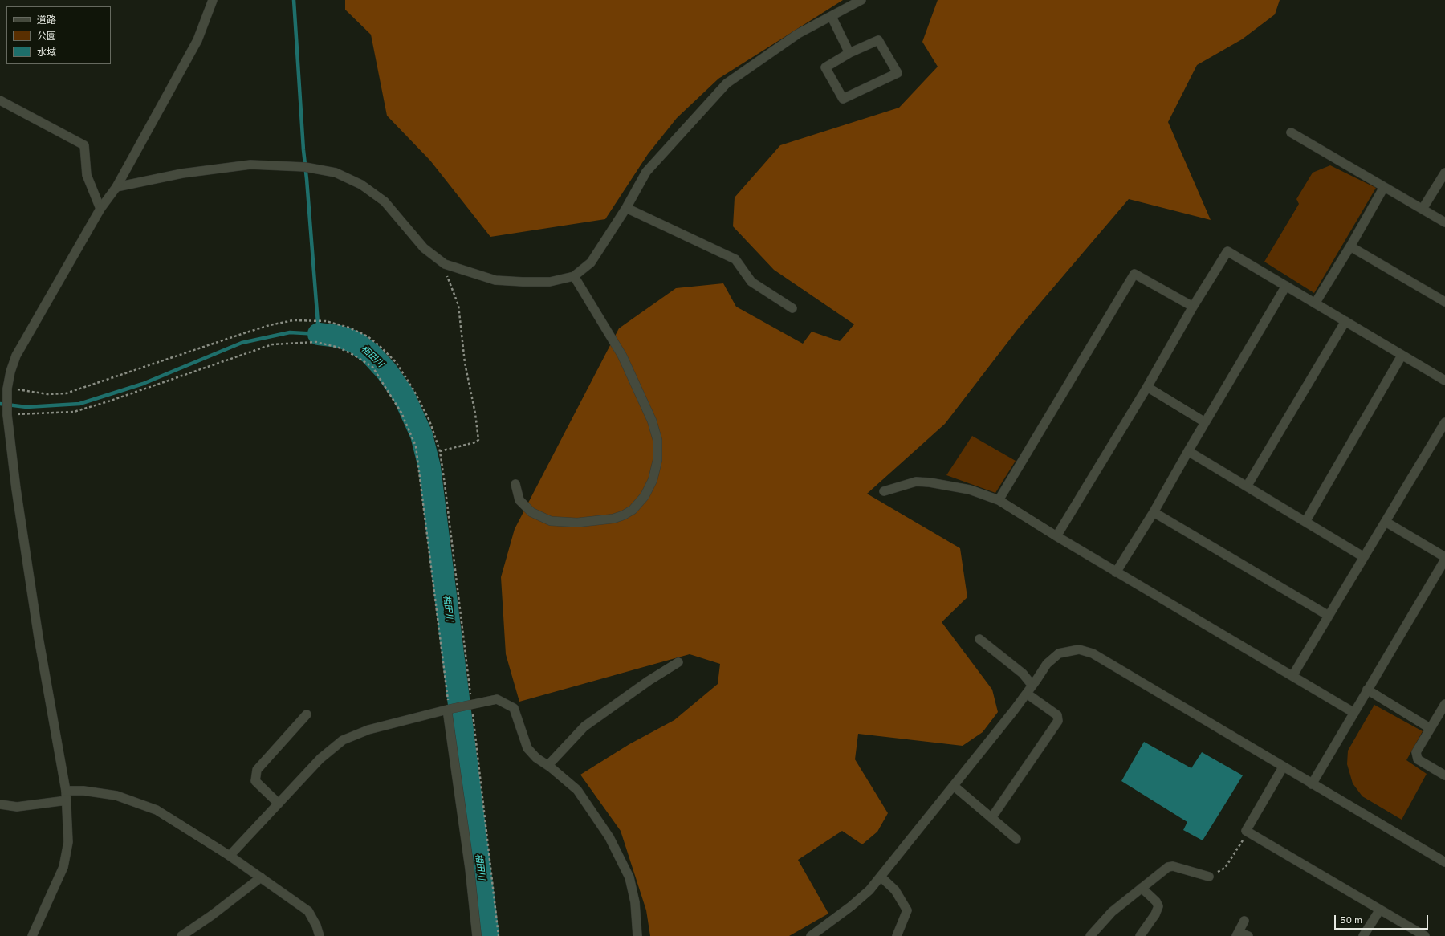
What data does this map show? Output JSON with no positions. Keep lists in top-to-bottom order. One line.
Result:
{"water":["相田川"],"legend":["道路","公園","水域"],"scale_bar":"50 m"}
